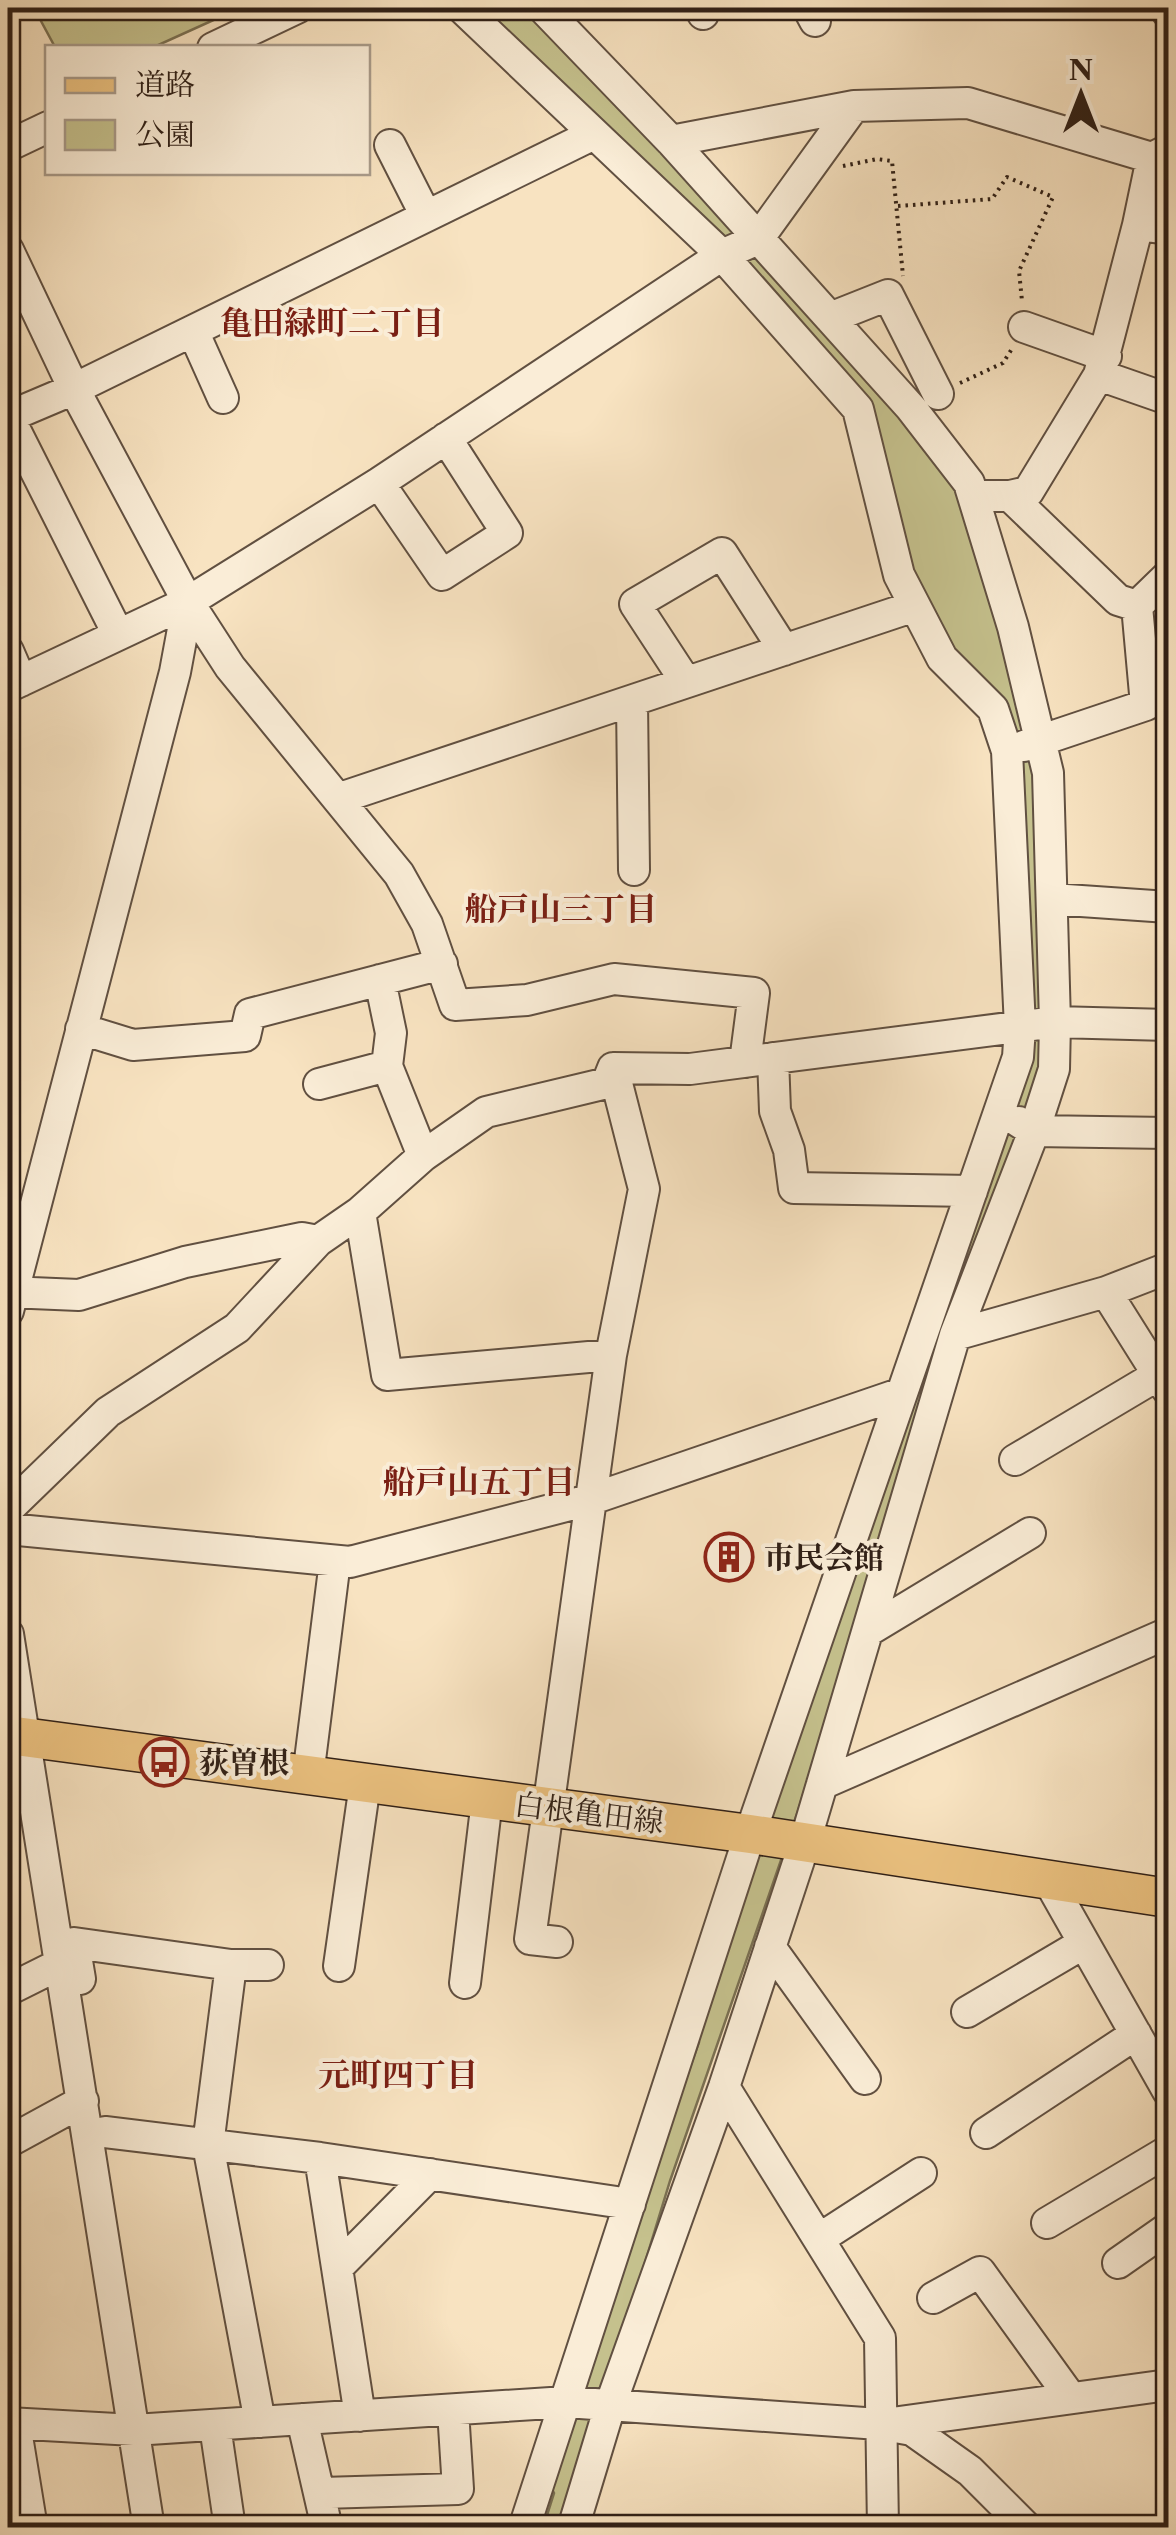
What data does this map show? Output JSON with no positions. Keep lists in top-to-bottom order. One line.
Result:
{"streets":{"main road":["白根亀田線"]},"districts":["亀田緑町二丁目","船戸山三丁目","船戸山五丁目","元町四丁目"],"places":{"building":["市民会館"],"bus stop":["荻曽根"]},"legend":["道路","公園"],"north":"top"}
